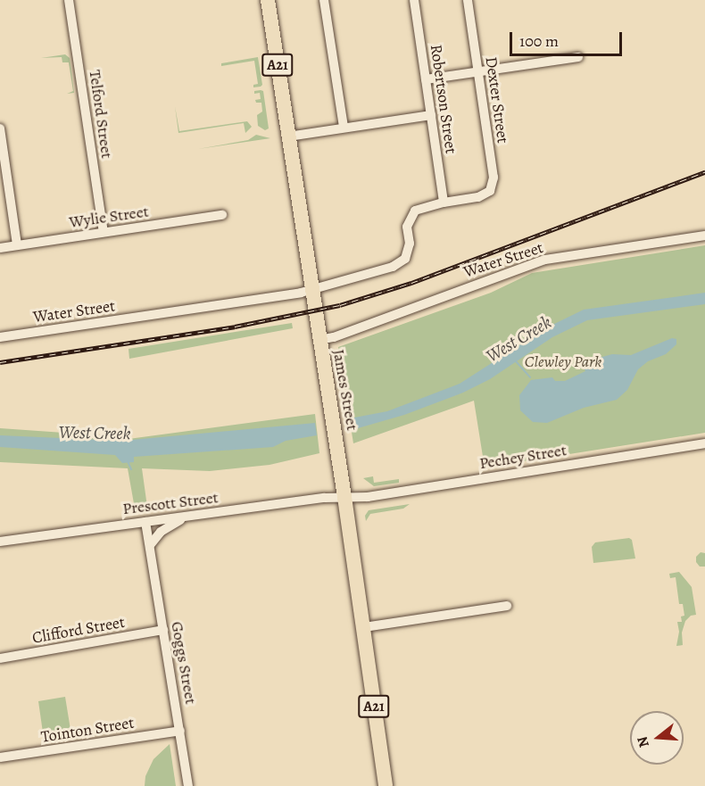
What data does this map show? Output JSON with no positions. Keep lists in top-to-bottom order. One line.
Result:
{"streets":{"highway":["A21","James Street"],"street":["Robertson Street","Dexter Street","Telford Street","Wylie Street","Water Street","Pechey Street","Prescott Street","Clifford Street","Goggs Street","Tointon Street"]},"crossings":[["Robertson Street","Dexter Street"],["Robertson Street","Water Street"],["Dexter Street","Water Street"],["Telford Street","Wylie Street"],["Water Street","James Street"],["James Street","Pechey Street"],["James Street","Prescott Street"],["Pechey Street","Prescott Street"],["Prescott Street","Goggs Street"],["Clifford Street","Goggs Street"],["Goggs Street","Tointon Street"]],"water":["West Creek"],"parks":["Clewley Park"],"scale_bar":"100 m","north":"left"}
